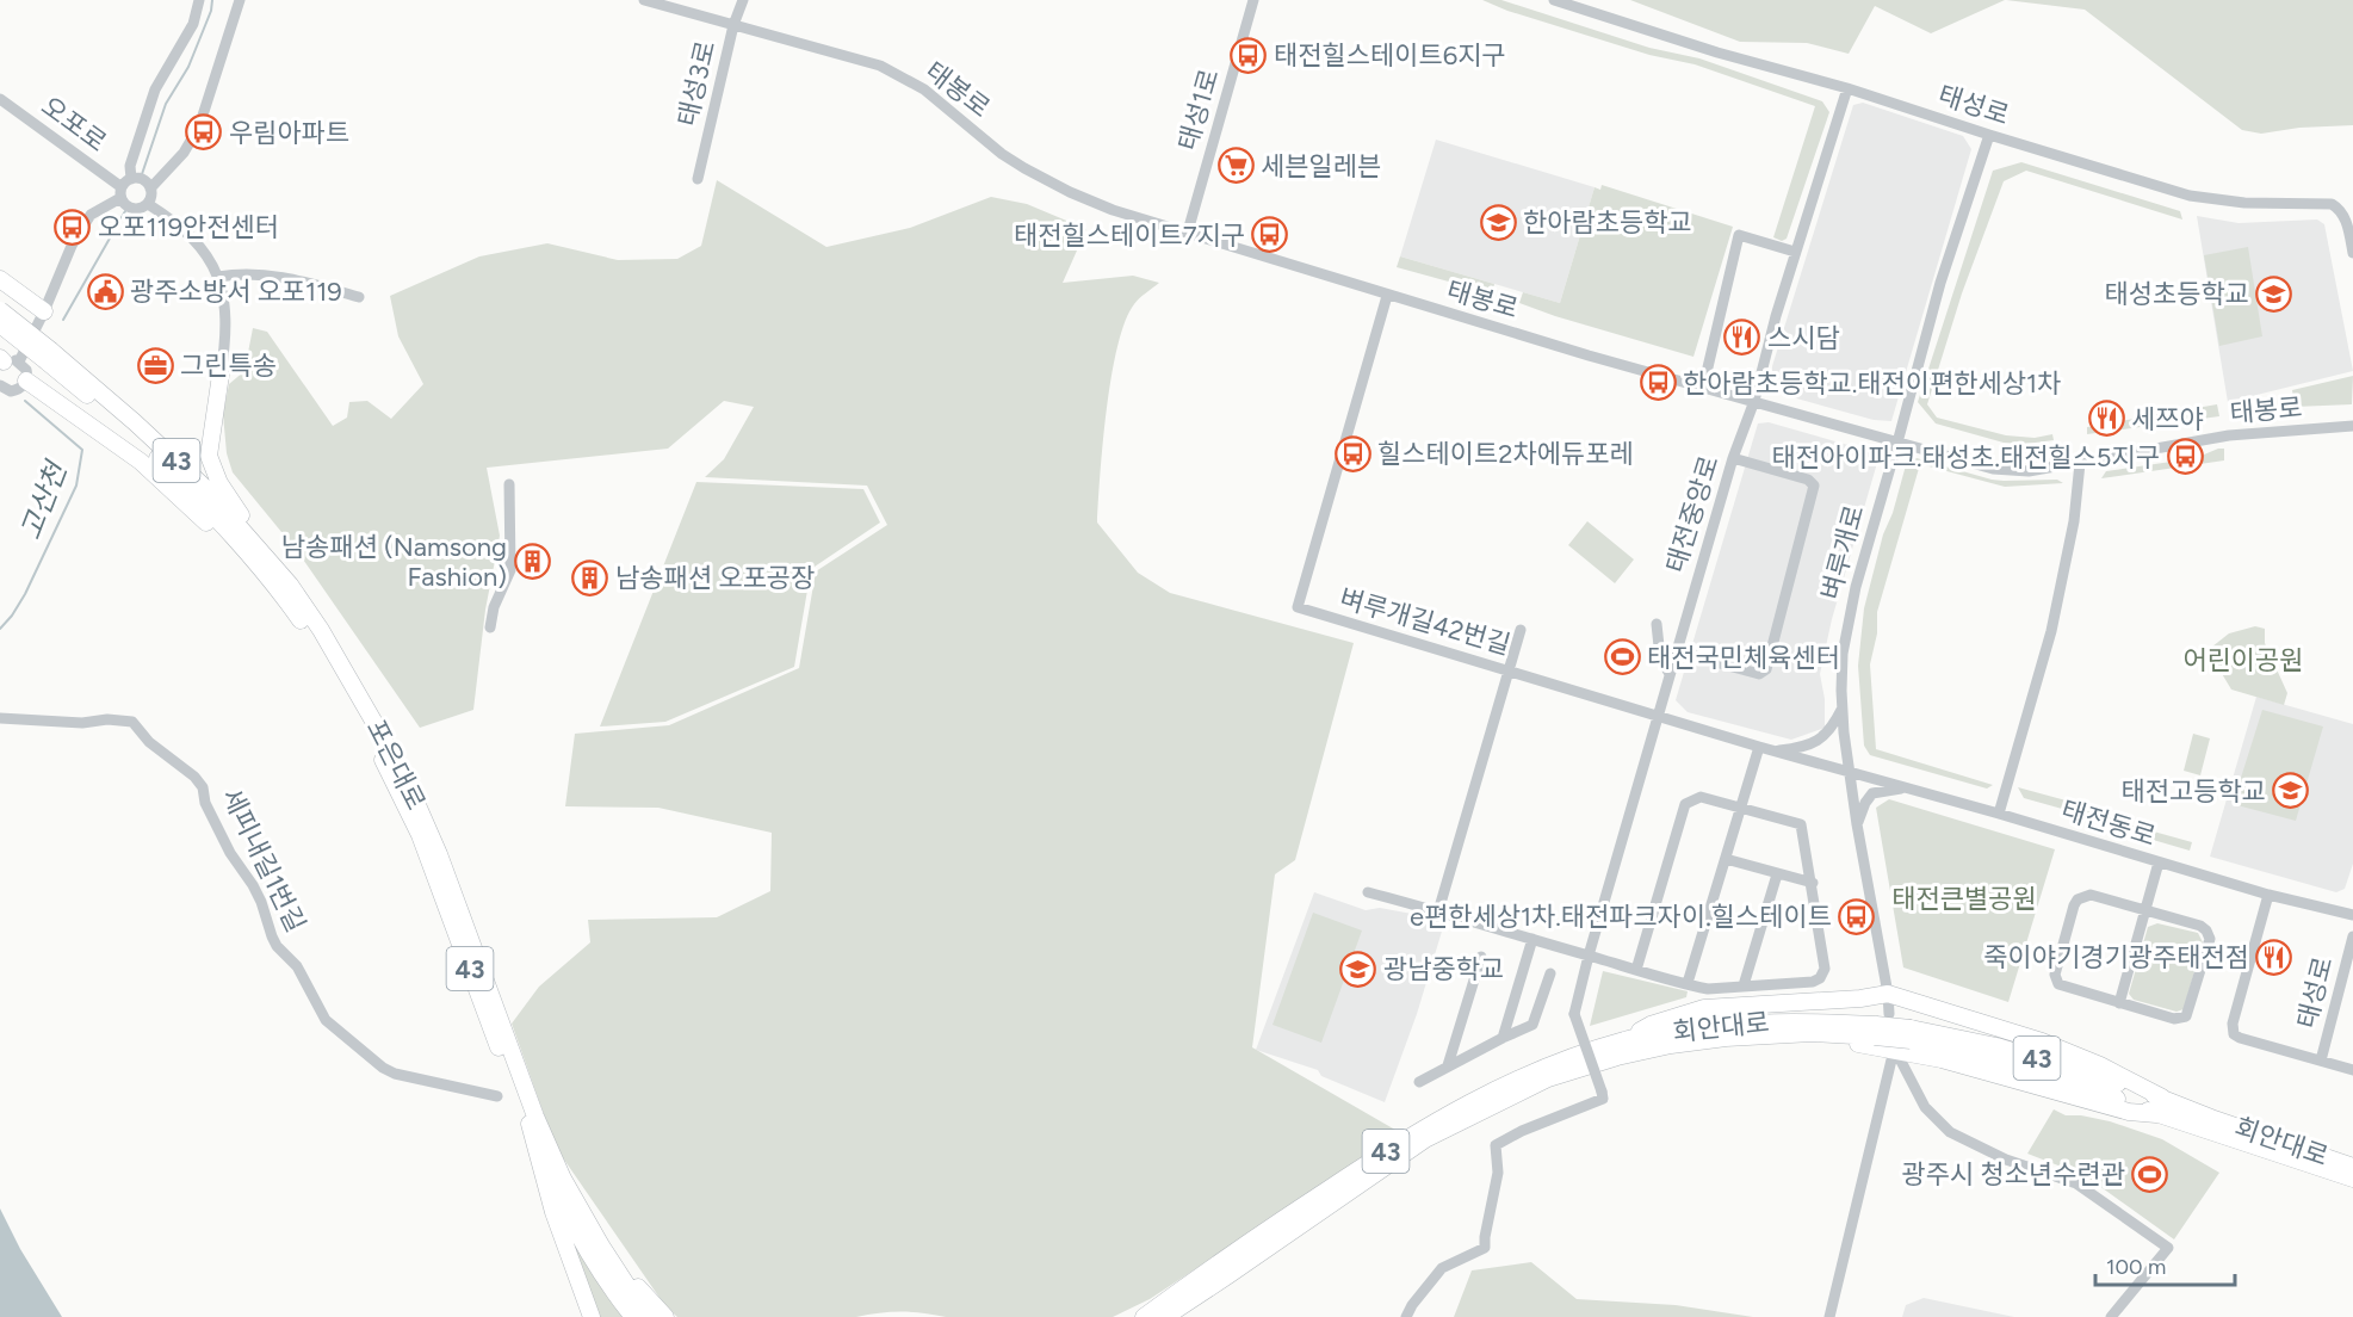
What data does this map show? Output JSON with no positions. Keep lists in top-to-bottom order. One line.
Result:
{"streets":{"highway":["43","포은대로","회안대로"],"street":["태성3로","태봉로","태성로","태성1로","오포로","태전중앙로","벼루개로","벼루개길42번길","태전동로","세피내길1번길"]},"crossings":[["태성3로","태봉로"],["태봉로","태성1로"],["태봉로","태전중앙로"],["태봉로","벼루개로"],["태봉로","벼루개길42번길"],["태성로","태전중앙로"],["태성로","벼루개로"],["43","벼루개로"],["43","포은대로"],["43","회안대로"],["태전중앙로","벼루개길42번길"],["벼루개로","벼루개길42번길"],["벼루개로","태전동로"],["벼루개로","회안대로"],["벼루개길42번길","태전동로"]],"water":["고산천"],"parks":["어린이공원","태전큰별공원"],"places":{"bus stop":["태전힐스테이트6지구","우림아파트","오포119안전센터","태전힐스테이트7지구","한아람초등학교.태전이편한세상1차","힐스테이트2차에듀포레","태전아이파크.태성초.태전힐스5지구","e편한세상1차.태전파크자이.힐스테이트"],"supermarket":["세븐일레븐"],"school or university":["한아람초등학교","태성초등학교","태전고등학교","광남중학교"],"public building":["광주소방서 오포119"],"restaurant":["스시담","세쯔야","죽이야기경기광주태전점"],"office":["그린특송"],"building":["남송패션 (Namsong Fashion)","남송패션 오포공장"],"sports":["태전국민체육센터","광주시 청소년수련관"]},"scale_bar":"100 m"}
